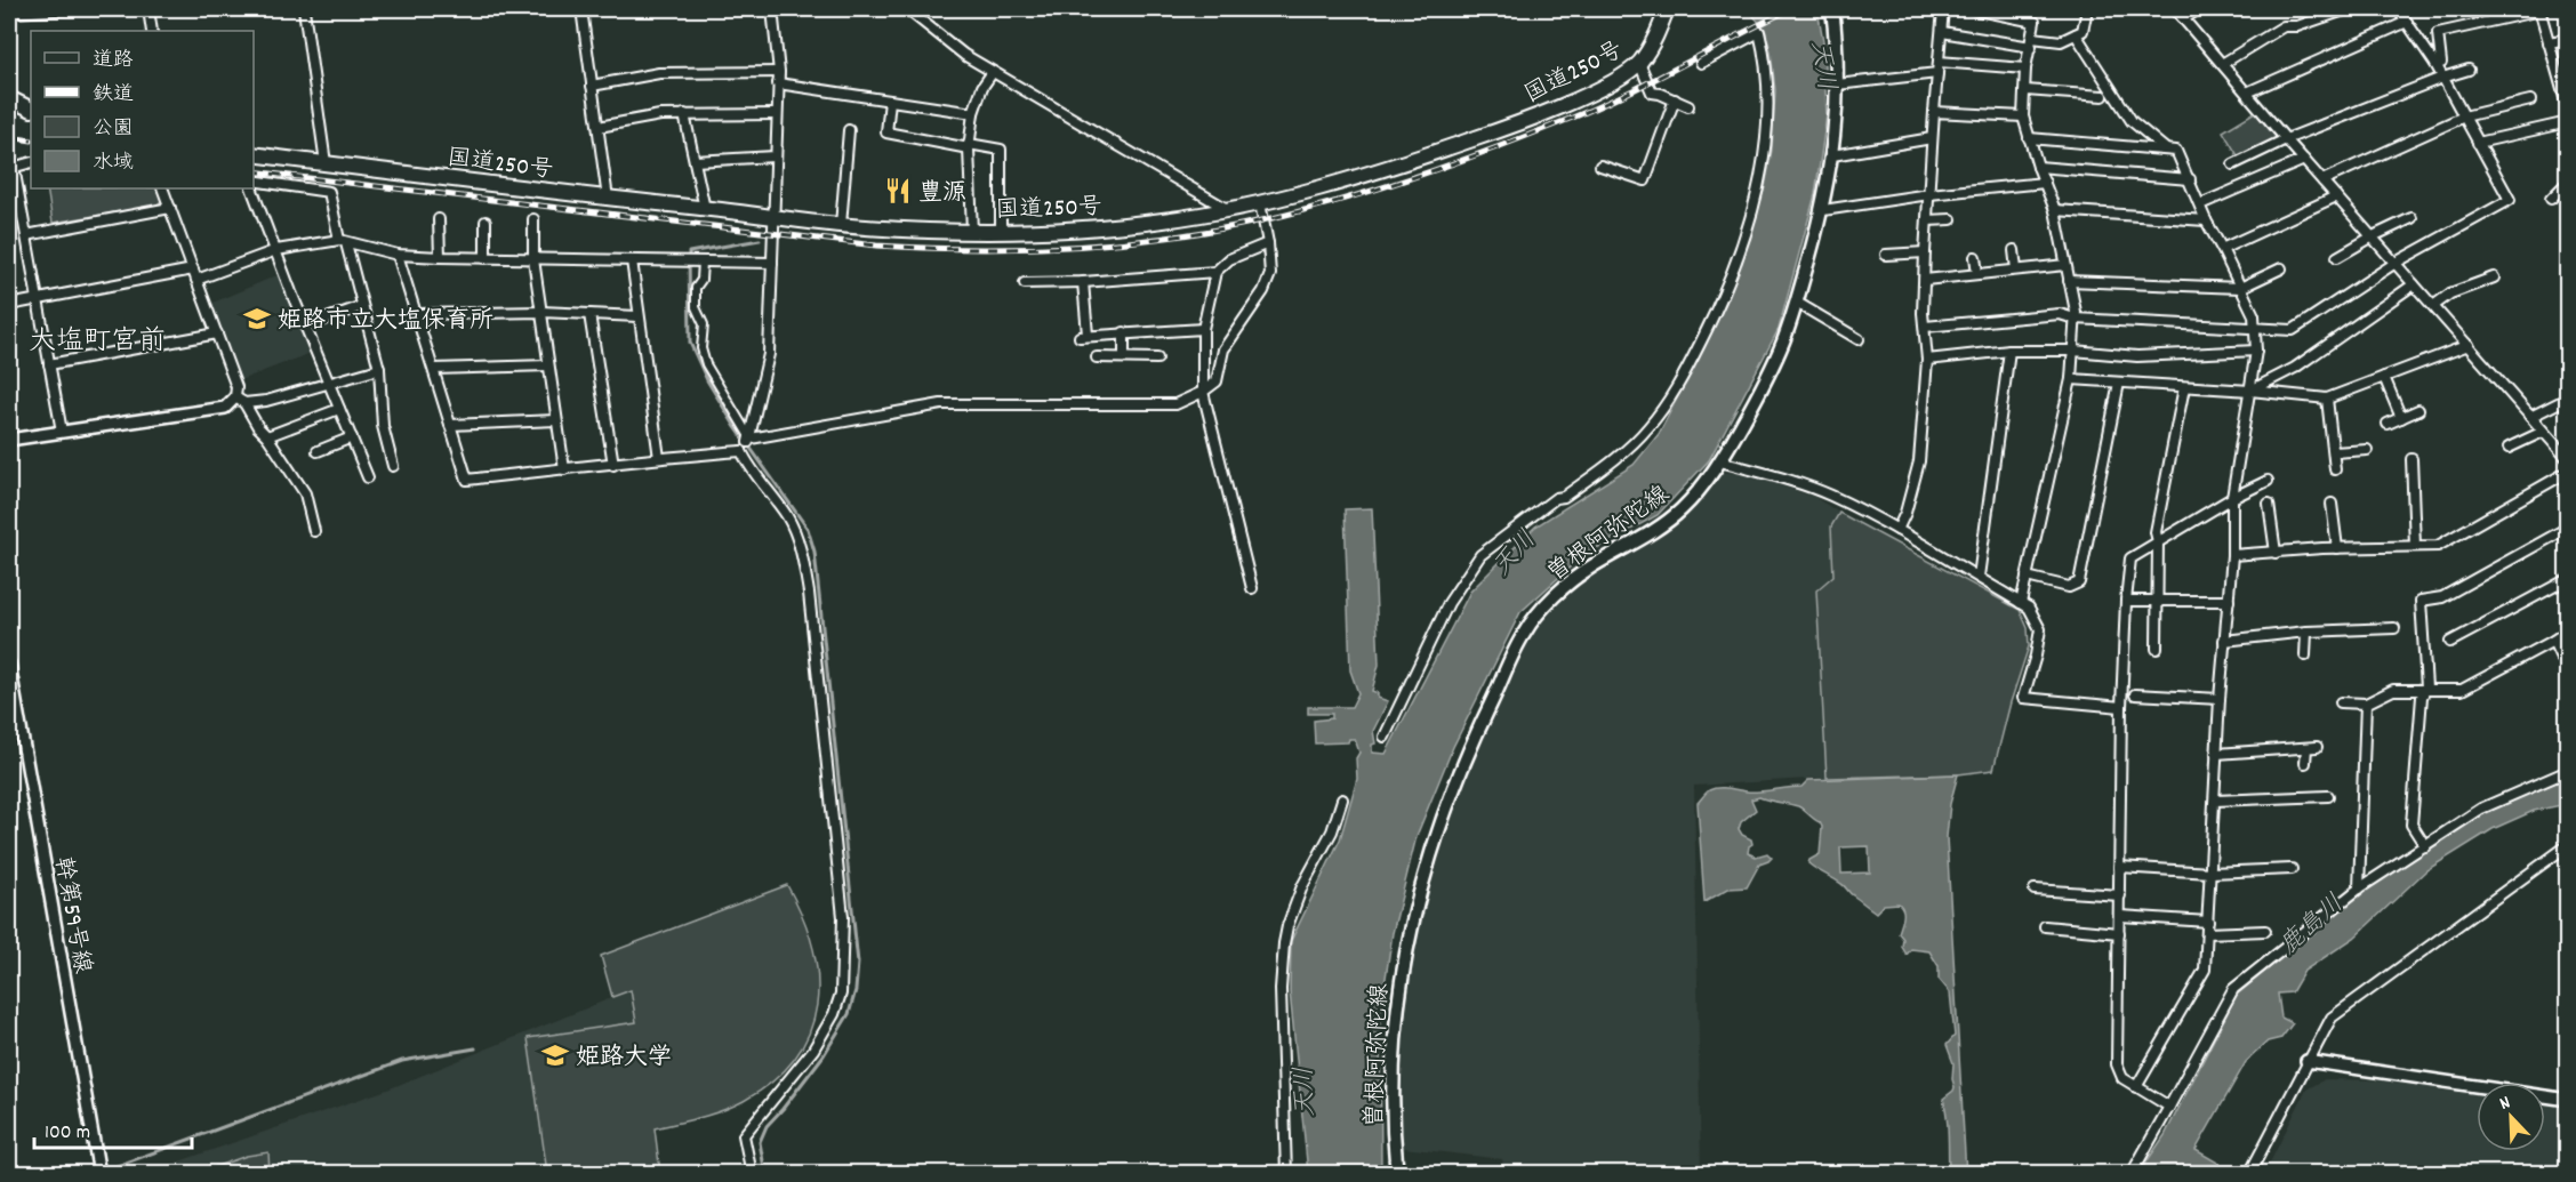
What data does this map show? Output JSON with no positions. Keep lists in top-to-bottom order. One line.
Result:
{"streets":{"highway":["国道250号"],"main road":["曽根阿弥陀線"],"street":["幹第59号線"]},"districts":["大塩町宮前"],"water":["天川","鹿島川"],"places":{"restaurant":["豊源"],"school or university":["姫路市立大塩保育所","姫路大学"]},"legend":["道路","鉄道","公園","水域"],"scale_bar":"100 m","north":"top left"}
